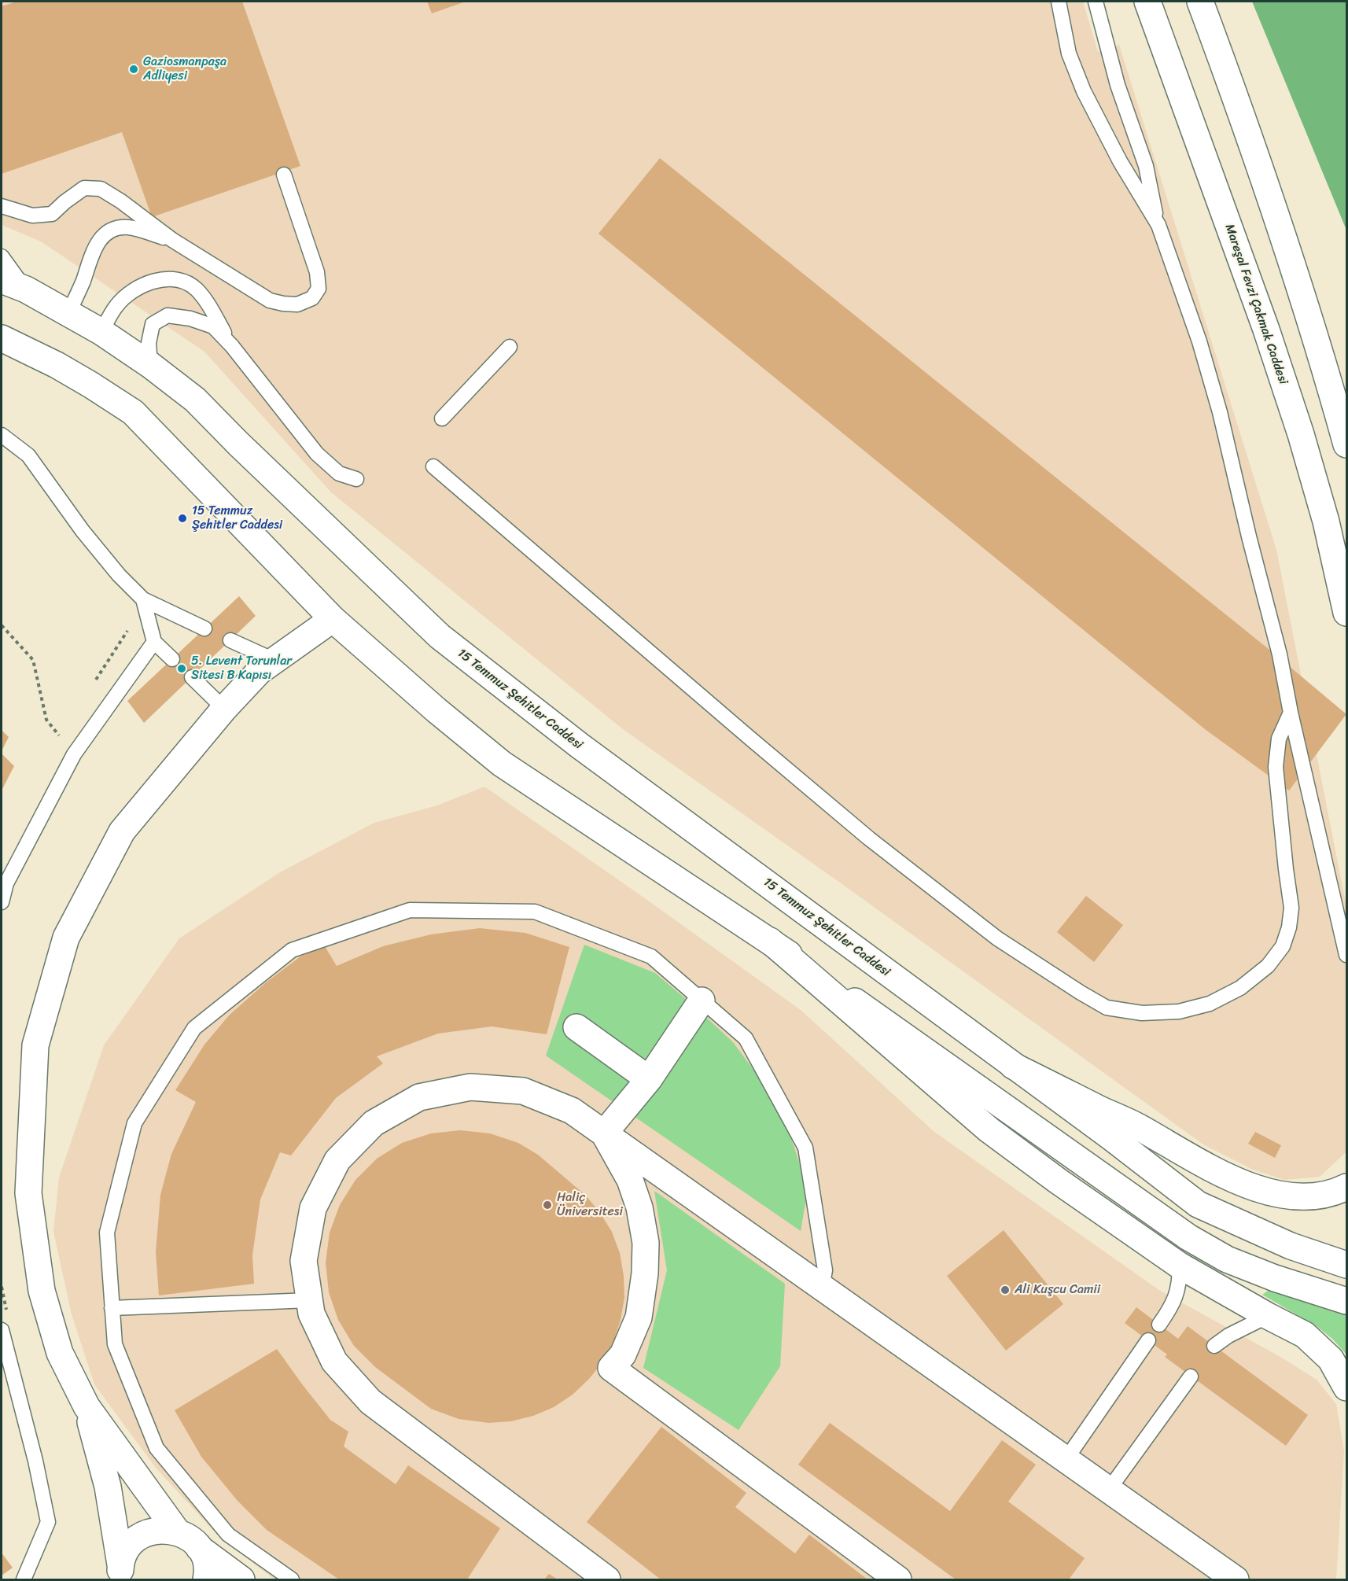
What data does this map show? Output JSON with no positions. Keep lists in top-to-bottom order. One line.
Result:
{"streets":{"main road":["Mareşal Fevzi Çakmak Caddesi","15 Temmuz Şehitler Caddesi"]},"places":["Gaziosmanpaşa Adliyesi","15 Temmuz Şehitler Caddesi","5. Levent Torunlar Sitesi B Kapısı","Haliç Üniversitesi","Ali Kuşcu Camii"]}
